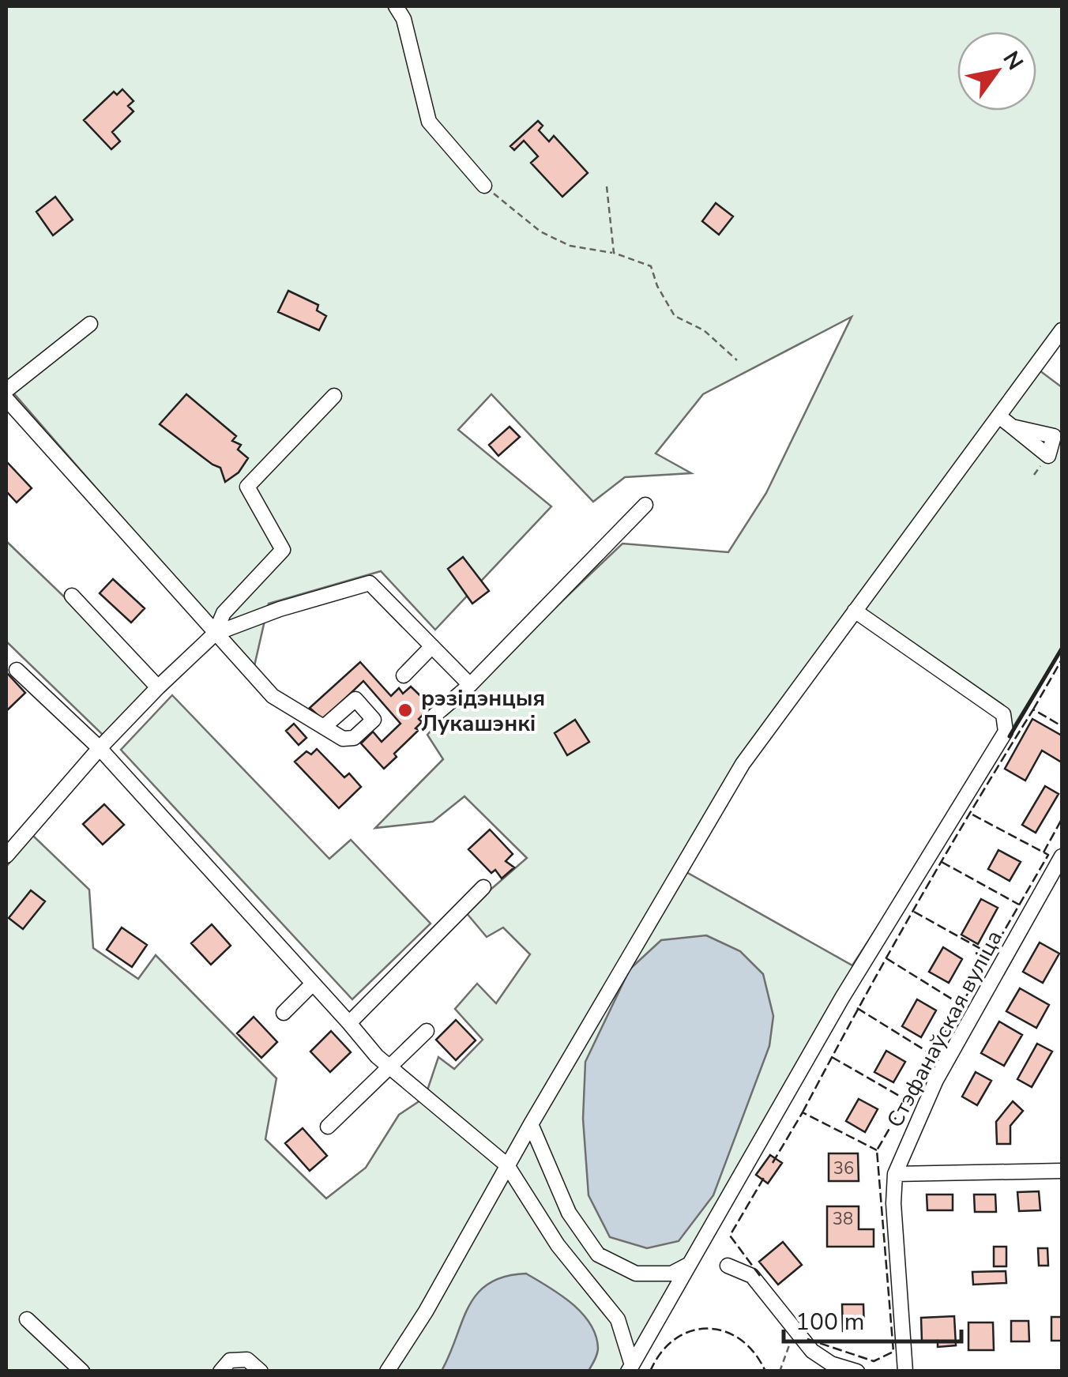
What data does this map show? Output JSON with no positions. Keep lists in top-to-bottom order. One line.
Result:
{"streets":{"street":["Стэфанаўская вуліца"]},"places":["рэзідэнцыя Лукашэнкі"],"house_numbers":["36","38"],"scale_bar":"100 m","north":"top right"}
